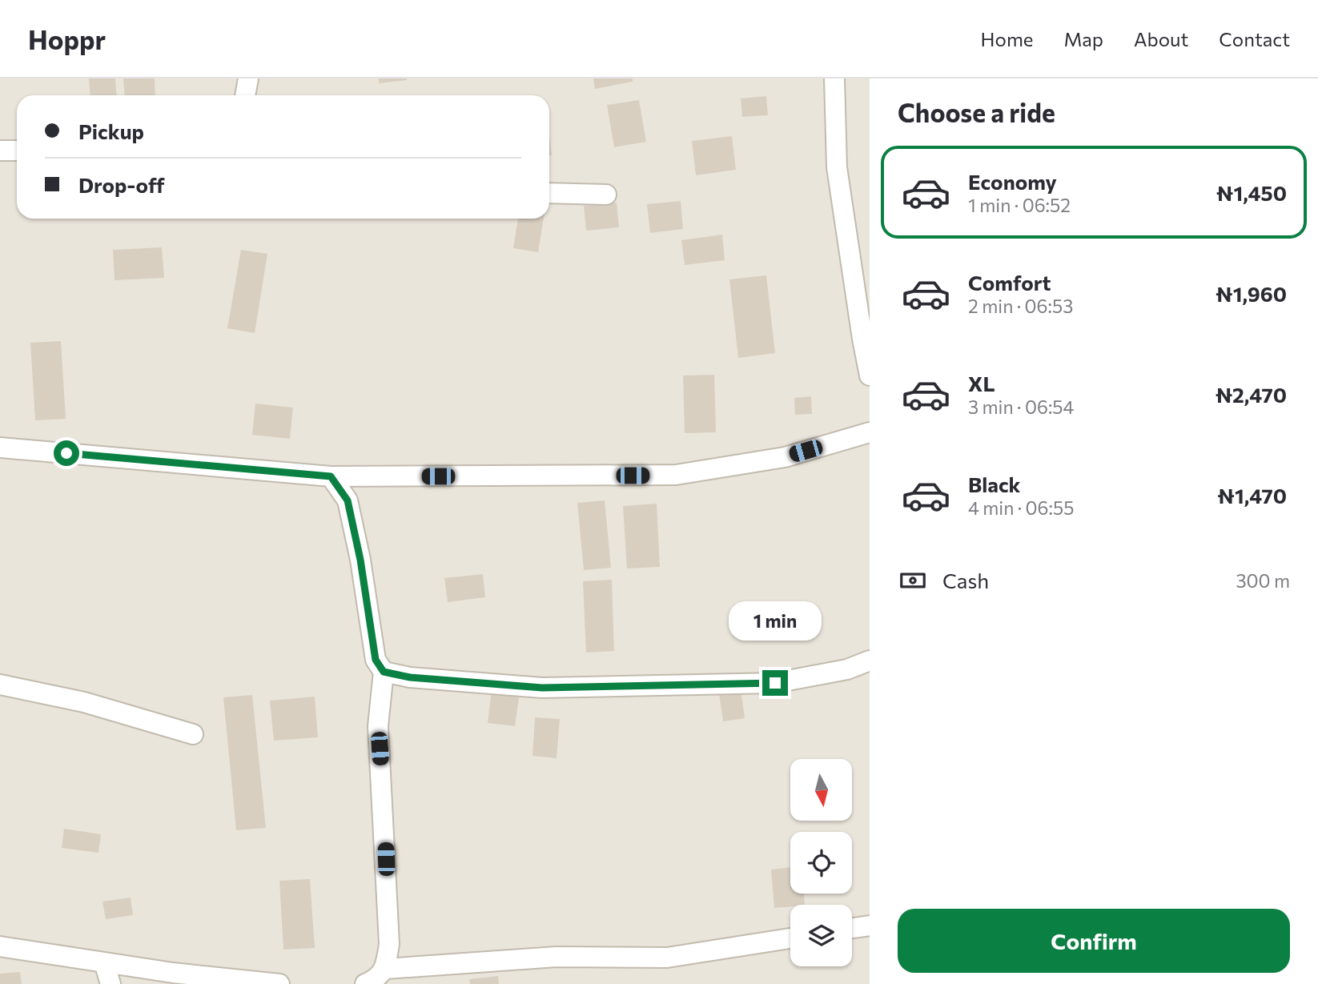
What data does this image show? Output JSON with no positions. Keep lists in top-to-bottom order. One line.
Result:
{"north":"bottom","page":{"header":"Hoppr","nav":["Home","Map","About","Contact"],"heading":"Choose a ride","banner":["Pickup","Drop-off"],"list":[{"name":"Economy","note":"1 min · 06:52","value":"₦1,450"},{"name":"Comfort","note":"2 min · 06:53","value":"₦1,960"},{"name":"XL","note":"3 min · 06:54","value":"₦2,470"},{"name":"Black","note":"4 min · 06:55","value":"₦1,470"}],"pay":["Cash","300 m"],"bubble":"1 min","buttons":"Confirm"}}
